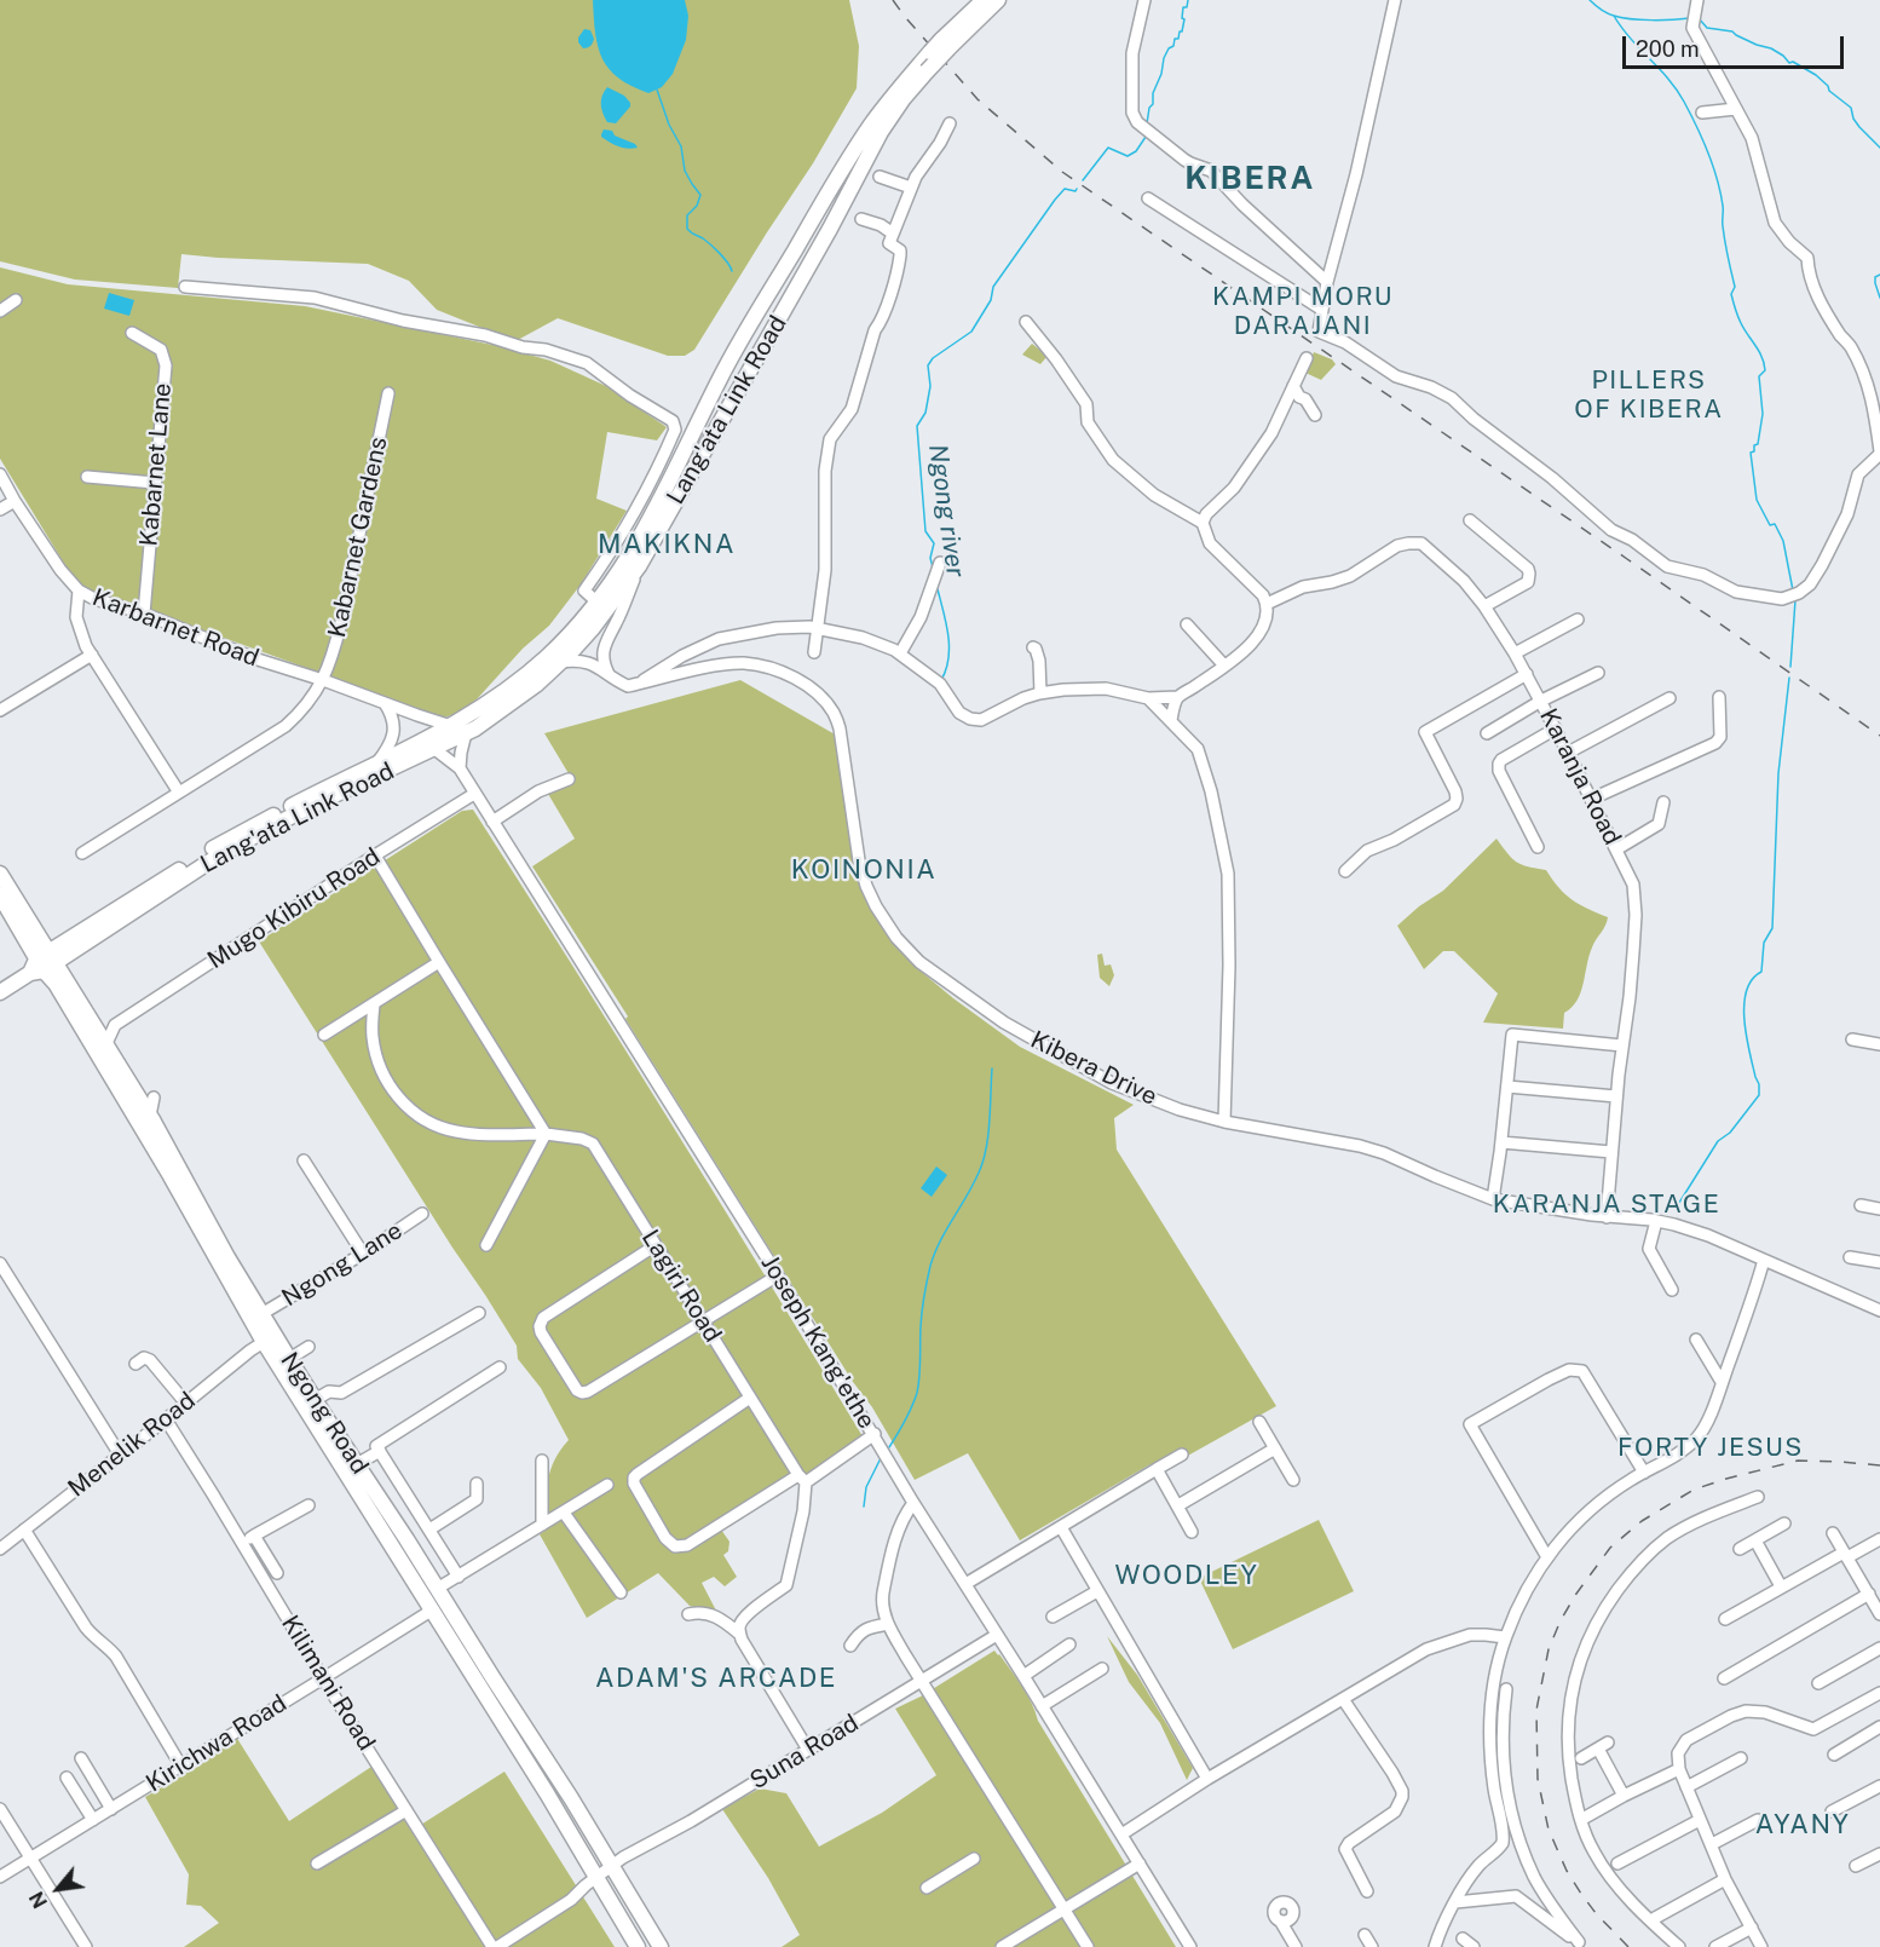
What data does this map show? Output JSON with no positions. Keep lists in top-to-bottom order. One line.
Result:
{"streets":{"main road":["Lang'ata Link Road","Ngong Road"],"street":["Kabarnet Lane","Kabarnet Gardens","Karbarnet Road","Karanja Road","Mugo Kibiru Road","Kibera Drive","Ngong Lane","Lagiri Road","Joseph Kang'ethe","Menelik Road","Kilimani Road","Kirichwa Road","Suna Road"]},"crossings":[["Lang'ata Link Road","Karbarnet Road"],["Lang'ata Link Road","Joseph Kang'ethe"],["Lang'ata Link Road","Ngong Road"],["Kabarnet Lane","Karbarnet Road"],["Kabarnet Gardens","Karbarnet Road"],["Karanja Road","Kibera Drive"],["Mugo Kibiru Road","Joseph Kang'ethe"],["Ngong Lane","Ngong Road"],["Ngong Lane","Menelik Road"],["Joseph Kang'ethe","Suna Road"],["Ngong Road","Menelik Road"],["Ngong Road","Kirichwa Road"],["Ngong Road","Suna Road"],["Menelik Road","Kilimani Road"],["Kilimani Road","Kirichwa Road"]],"districts":["KIBERA","KAMPI MORU DARAJANI","PILLERS OF KIBERA","MAKIKNA","KOINONIA","KARANJA STAGE","FORTY JESUS","WOODLEY","ADAM'S ARCADE","AYANY"],"water":["Ngong river"],"scale_bar":"200 m","north":"bottom left"}
